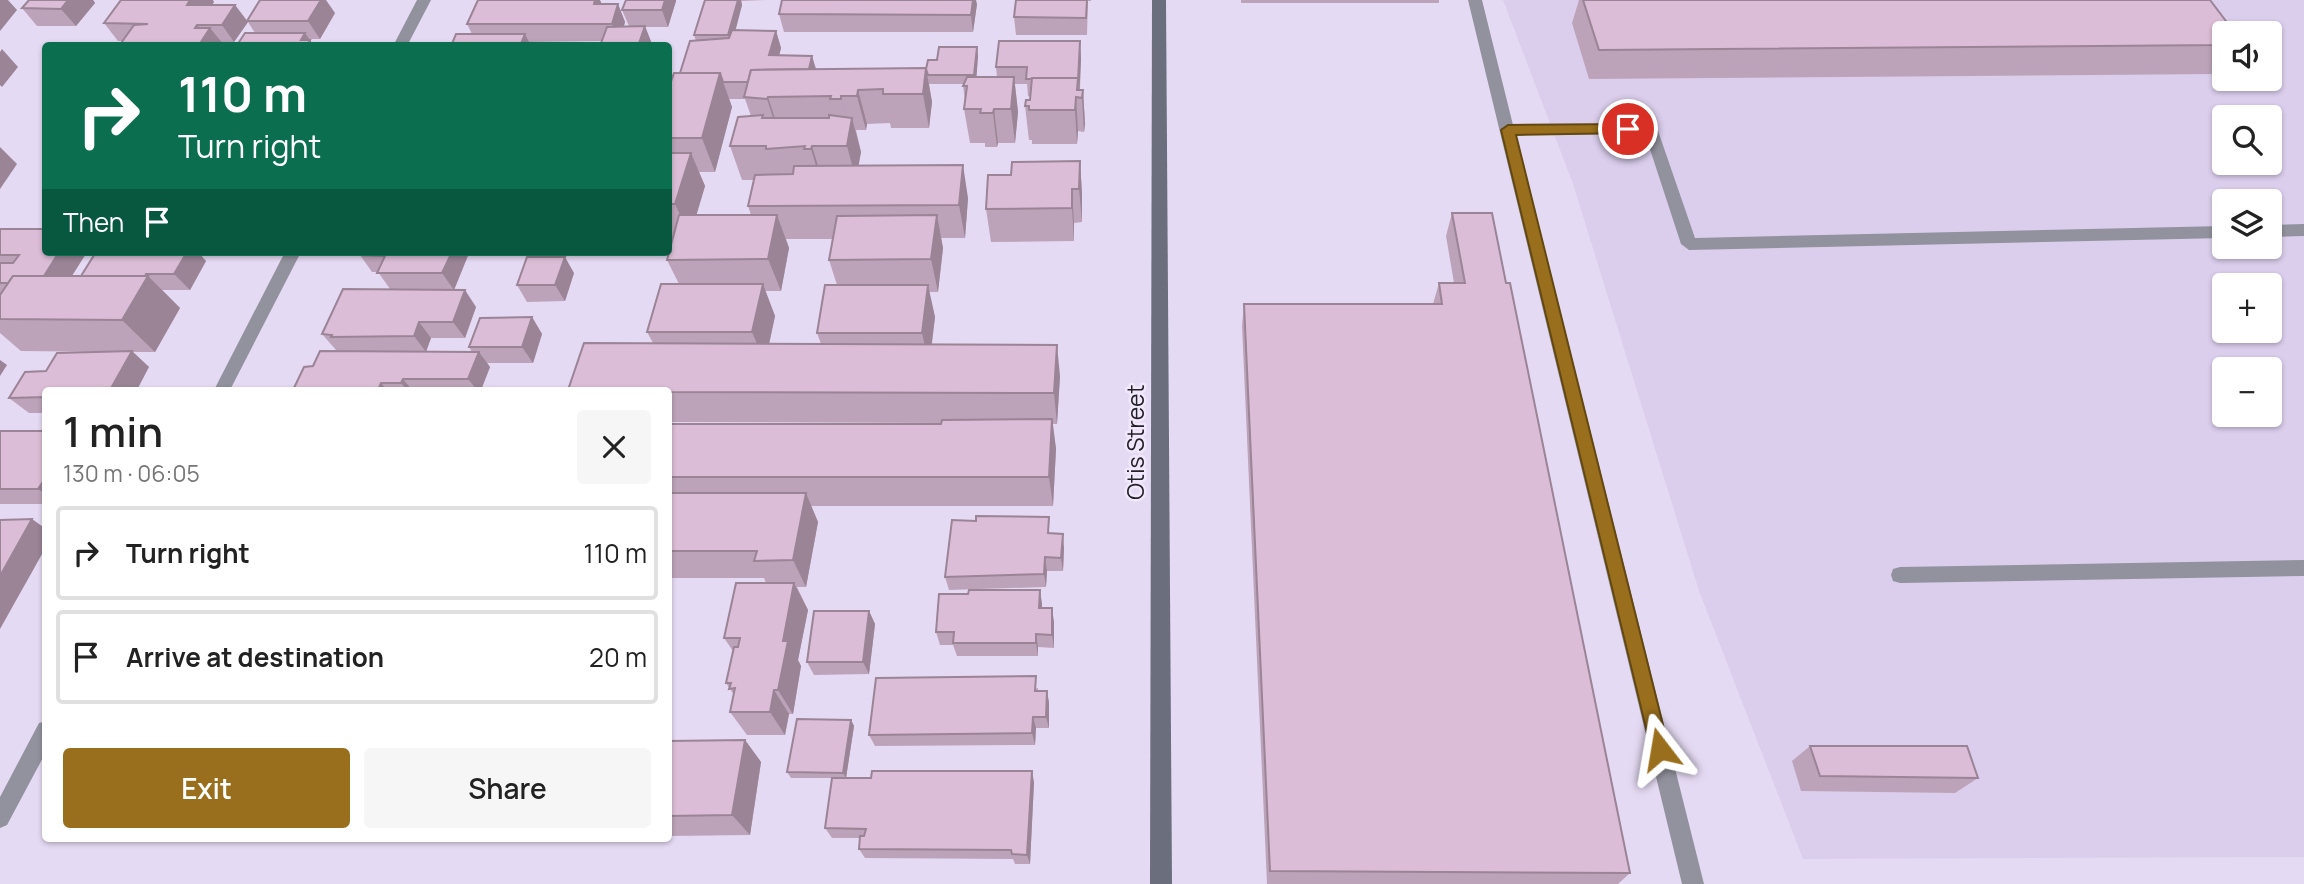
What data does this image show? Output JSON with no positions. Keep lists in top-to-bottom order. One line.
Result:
{"streets":{"main road":["Otis Street"]},"page":{"map_buttons":["+","−"],"turn":["110 m","Turn right"],"then":"Then","heading":["1 min","130 m · 06:05"],"list":[{"name":"Turn right","value":"110 m"},{"name":"Arrive at destination","value":"20 m"}],"buttons":["Exit","Share"]}}
